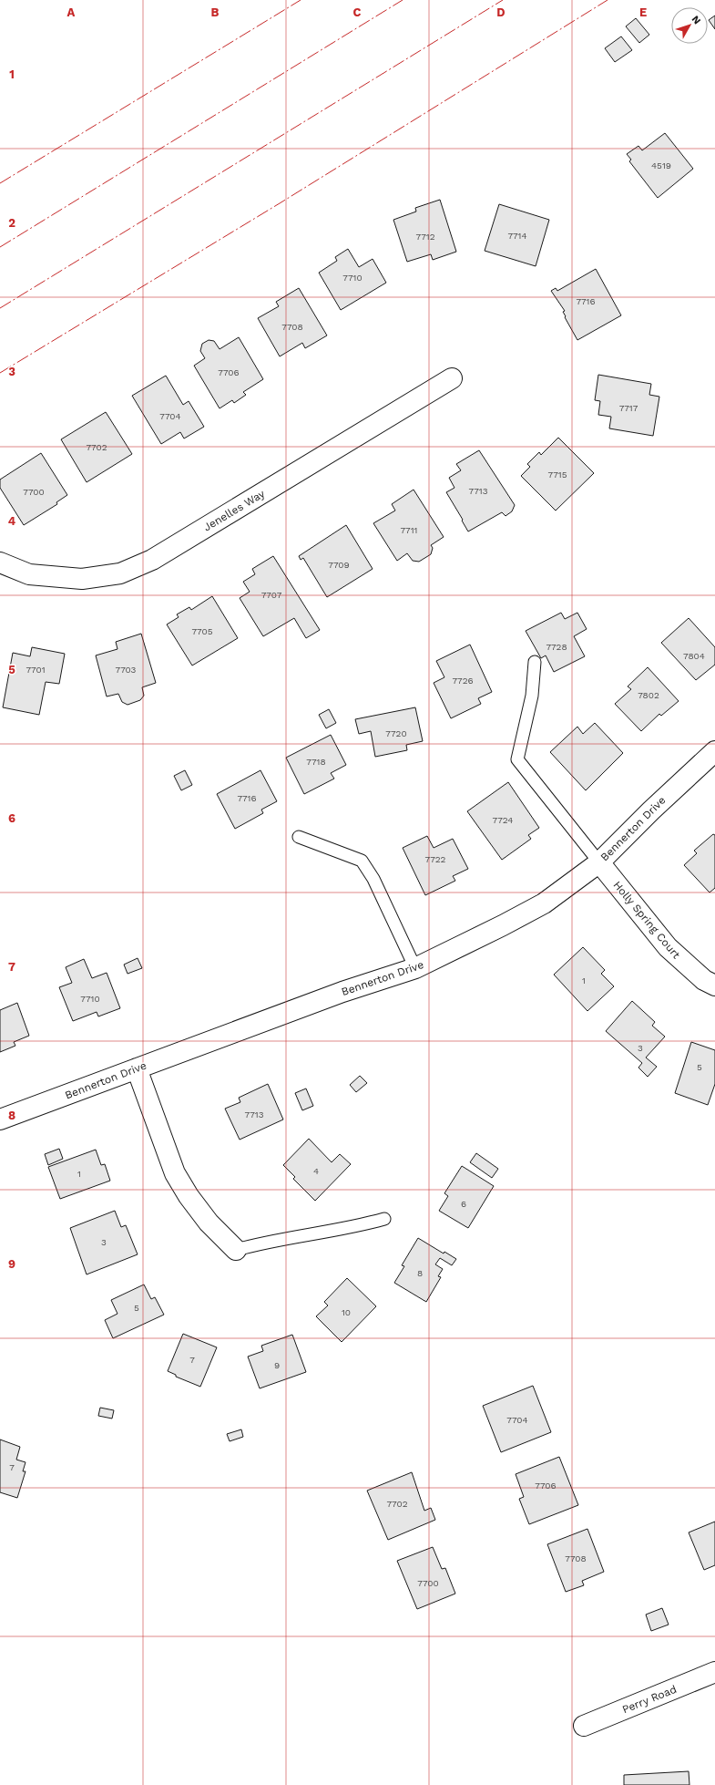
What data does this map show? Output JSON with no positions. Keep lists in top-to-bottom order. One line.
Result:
{"streets":{"street":["Jenelles Way","Bennerton Drive","Holly Spring Court","Perry Road"]},"crossings":[["Bennerton Drive","Holly Spring Court"]],"house_numbers":["4519","7714","7712","7710","7716","7708","7706","7717","7704","7702","7715","7713","7700","7711","7709","7707","7705","7728","7804","7701","7703","7726","7802","7720","7718","7716","7724","7722","1","7710","3","5","7713","4","1","6","3","8","5","10","7","9","7704","7","7706","7702","7708","7700"],"north":"top right","grid":{"columns":["A","B","C","D","E"],"rows":["1","2","3","4","5","6","7","8","9"]}}
